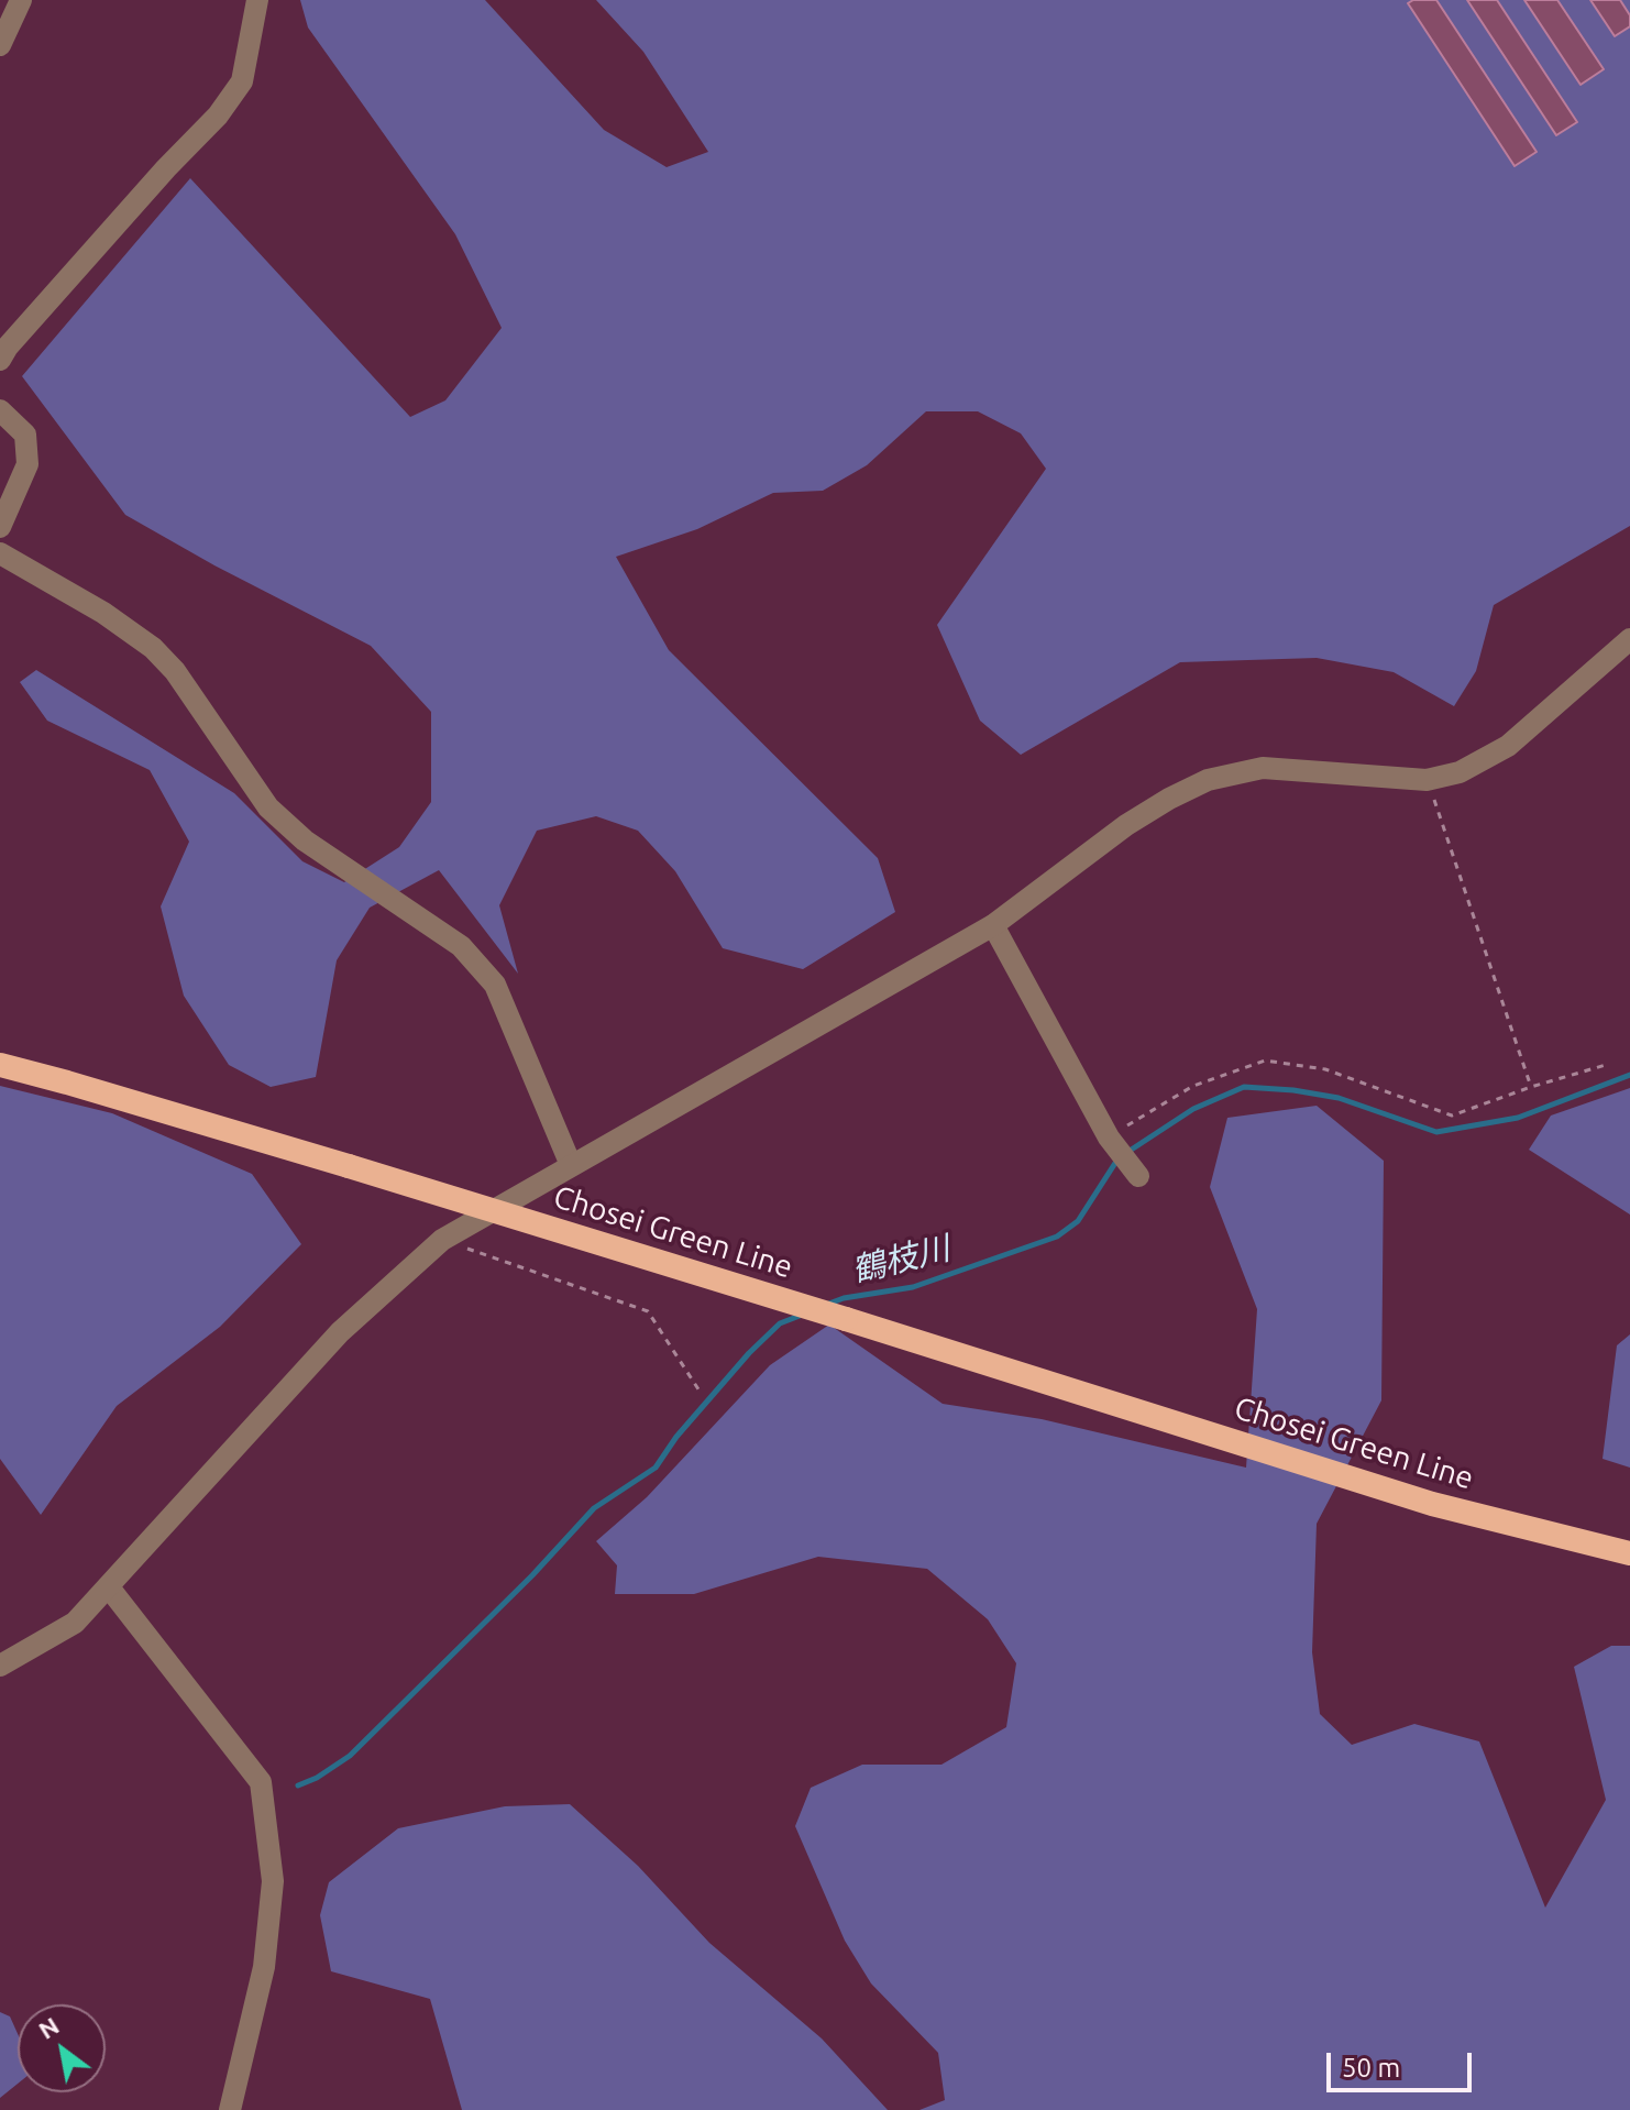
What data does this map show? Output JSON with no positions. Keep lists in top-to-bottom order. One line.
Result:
{"streets":{"highway":["Chosei Green Line"]},"water":["鶴枝川"],"scale_bar":"50 m","north":"top left"}
